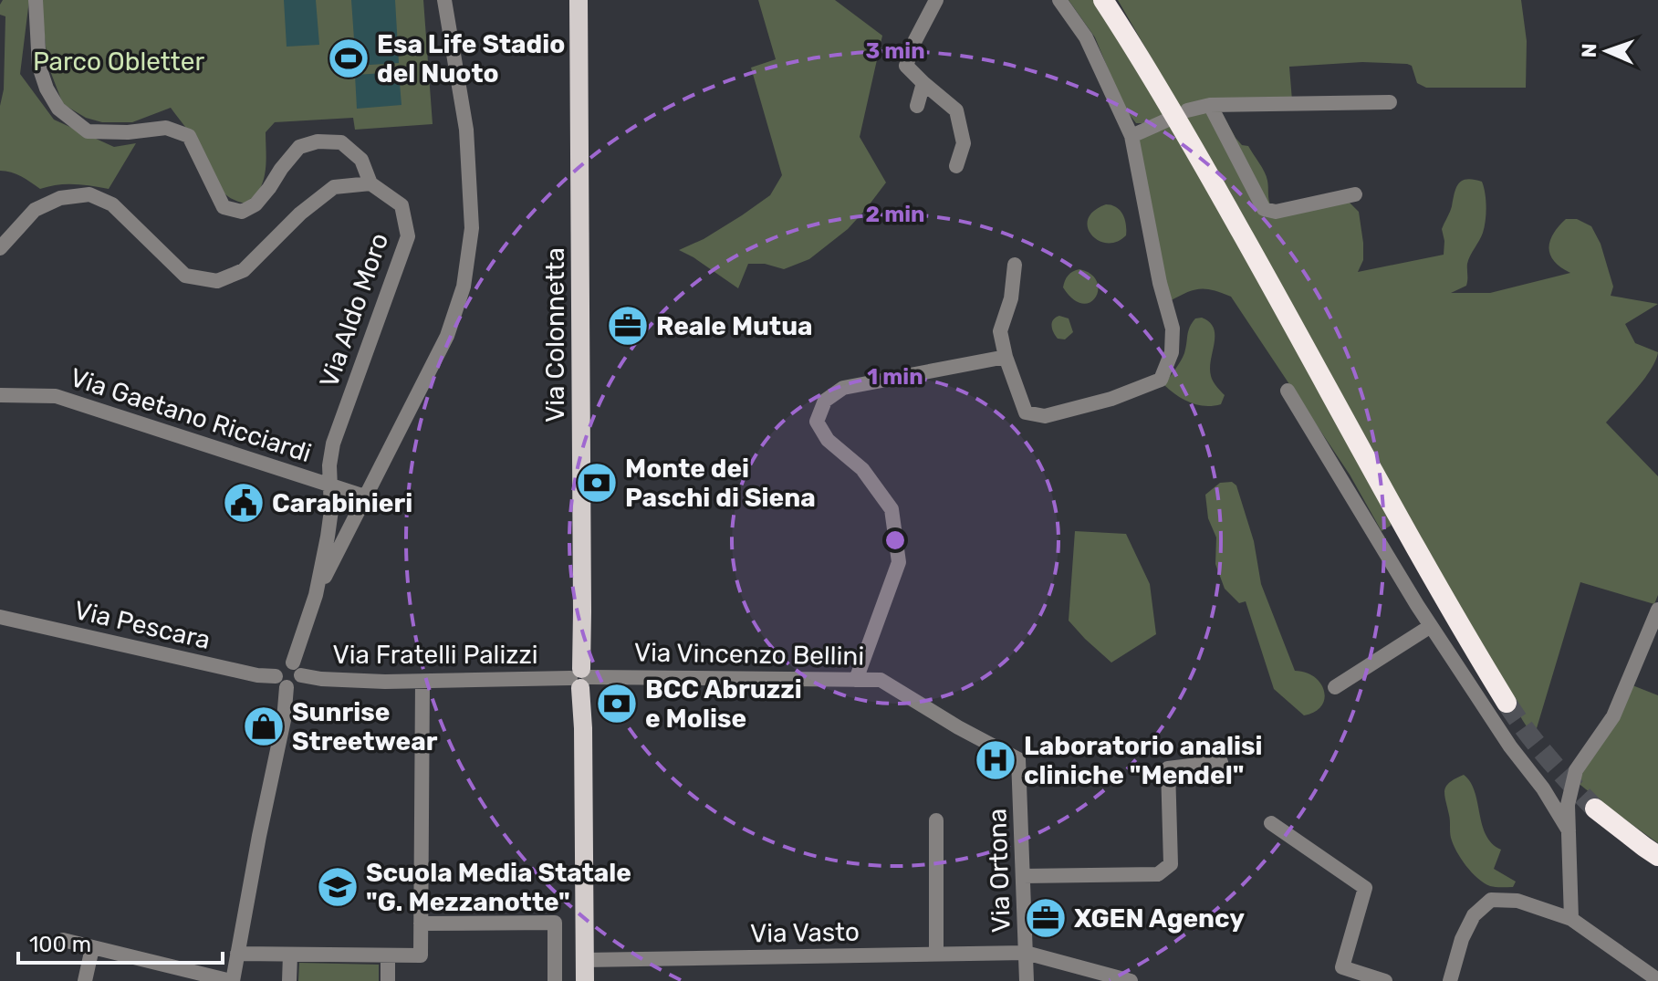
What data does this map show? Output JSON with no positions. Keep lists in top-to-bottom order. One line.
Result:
{"streets":{"main road":["Via Colonnetta"],"street":["Via Aldo Moro","Via Gaetano Ricciardi","Via Pescara","Via Fratelli Palizzi","Via Vincenzo Bellini","Via Ortona","Via Vasto"]},"crossings":[["Via Aldo Moro","Via Gaetano Ricciardi"],["Via Colonnetta","Via Fratelli Palizzi"],["Via Colonnetta","Via Vincenzo Bellini"],["Via Colonnetta","Via Vasto"],["Via Fratelli Palizzi","Via Vincenzo Bellini"],["Via Vincenzo Bellini","Via Ortona"],["Via Ortona","Via Vasto"]],"parks":["Parco Obletter"],"places":{"sports":["Esa Life Stadio del Nuoto"],"office":["Reale Mutua","XGEN Agency"],"bank":["Monte dei Paschi di Siena","BCC Abruzzi e Molise"],"public building":["Carabinieri"],"shop":["Sunrise Streetwear"],"hospital":["Laboratorio analisi cliniche \"Mendel\""],"school or university":["Scuola Media Statale \"G. Mezzanotte\""]},"scale_bar":"100 m","north":"left","rings":["3 min","2 min","1 min"]}
